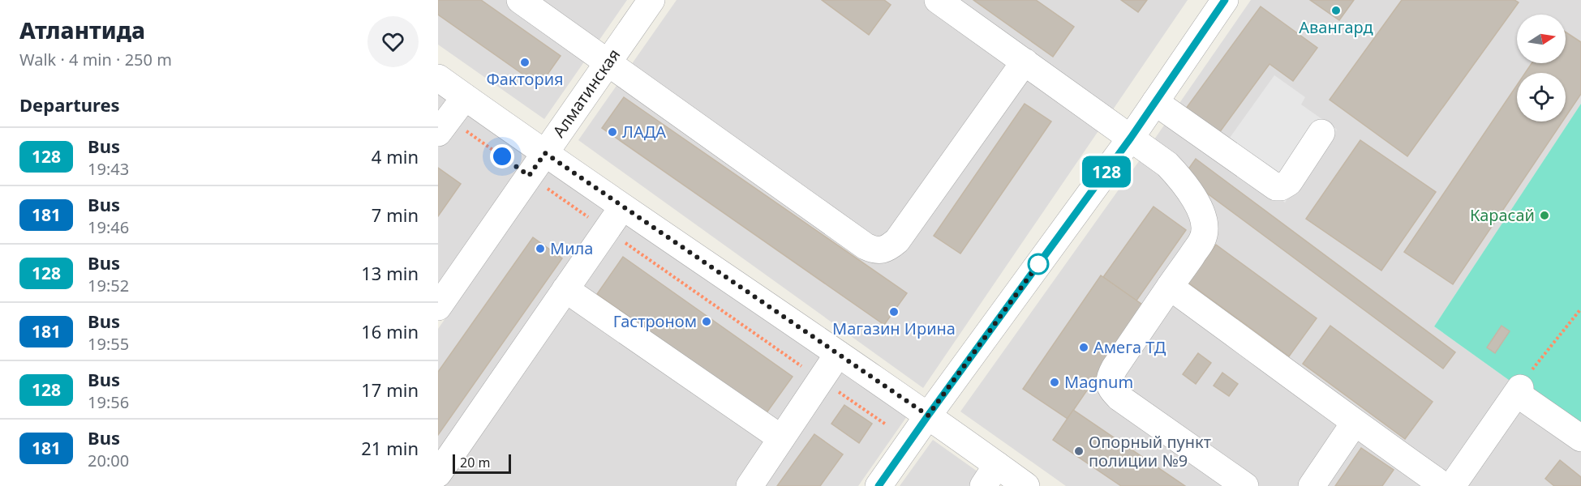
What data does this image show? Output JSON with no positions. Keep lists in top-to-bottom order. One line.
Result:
{"streets":{"street":["Алматинская"]},"places":["Авангард","Фактория","ЛАДА","Карасай","Мила","Магазин Ирина","Гастроном","Амега ТД","Magnum","Опорный пункт полиции №9"],"lines":["bus line 128"],"scale_bar":"20 m","north":"right","page":{"heading":[["Атлантида","Walk · 4 min · 250 m"],"Departures"],"on_map":"128","list":[{"mark":"128","name":"Bus","note":"19:43","value":"4 min"},{"mark":"181","name":"Bus","note":"19:46","value":"7 min"},{"mark":"128","name":"Bus","note":"19:52","value":"13 min"},{"mark":"181","name":"Bus","note":"19:55","value":"16 min"},{"mark":"128","name":"Bus","note":"19:56","value":"17 min"},{"mark":"181","name":"Bus","note":"20:00","value":"21 min"}],"scale":"20 m"}}
